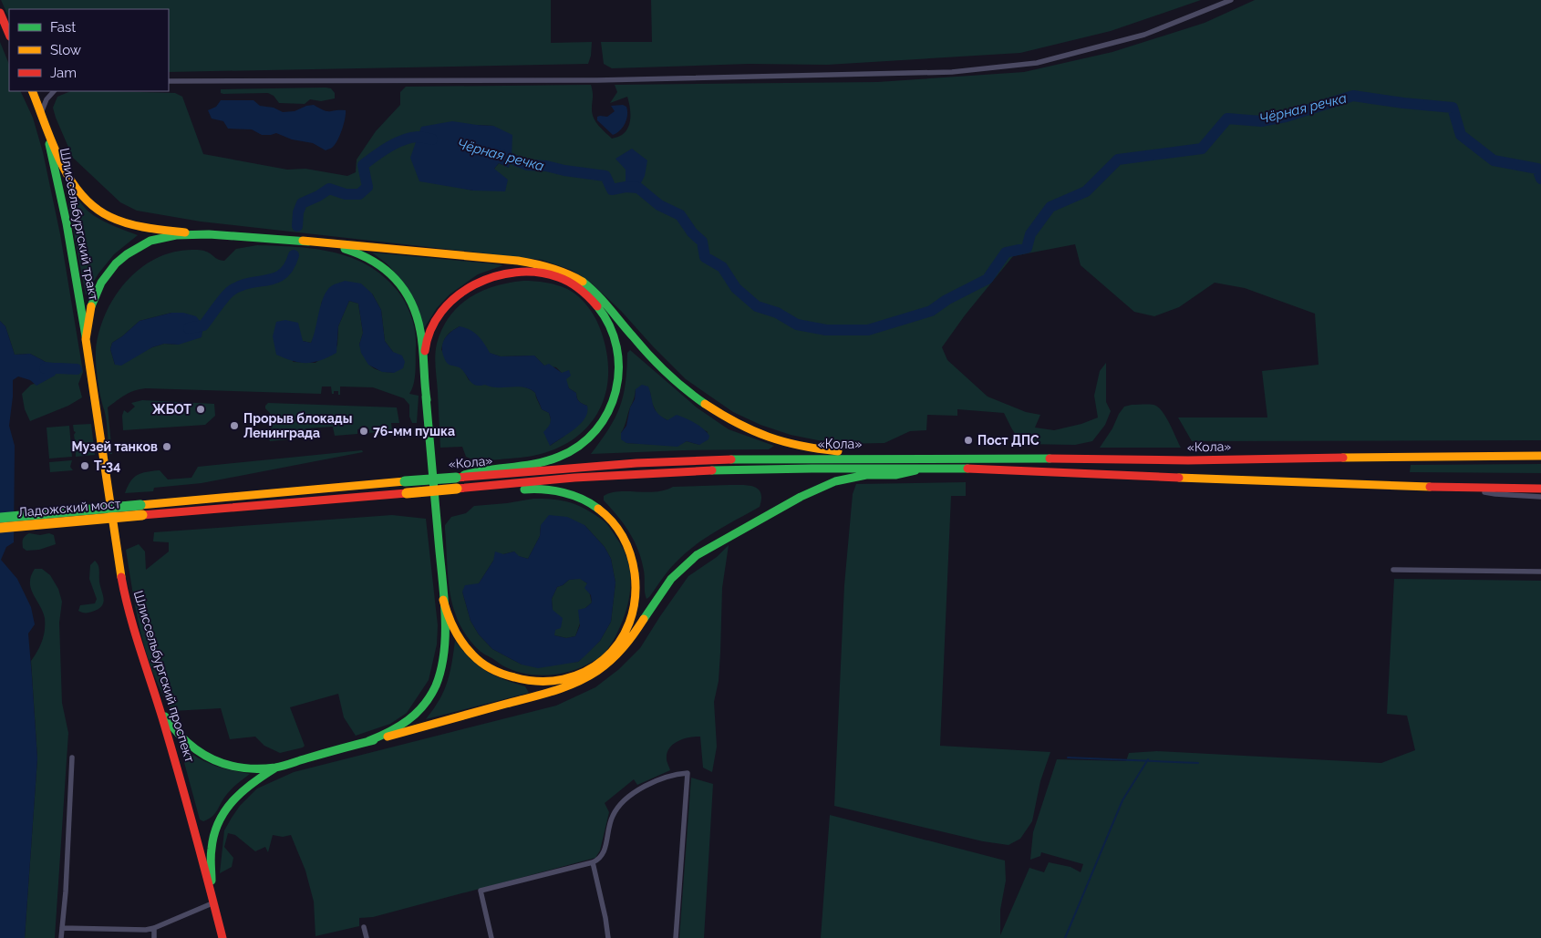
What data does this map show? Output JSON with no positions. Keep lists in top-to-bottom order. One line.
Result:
{"streets":{"main road":["Шлиссельбургский тракт","«Кола»","Ладожский мост","Шлиссельбургский проспект"]},"crossings":[["Шлиссельбургский тракт","Шлиссельбургский проспект"],["«Кола»","Ладожский мост"]],"water":["Чёрная речка"],"places":["ЖБОТ","Прорыв блокады Ленинграда","76-мм пушка","Пост ДПС","Музей танков","Т-34"],"legend":["Fast","Slow","Jam"]}
